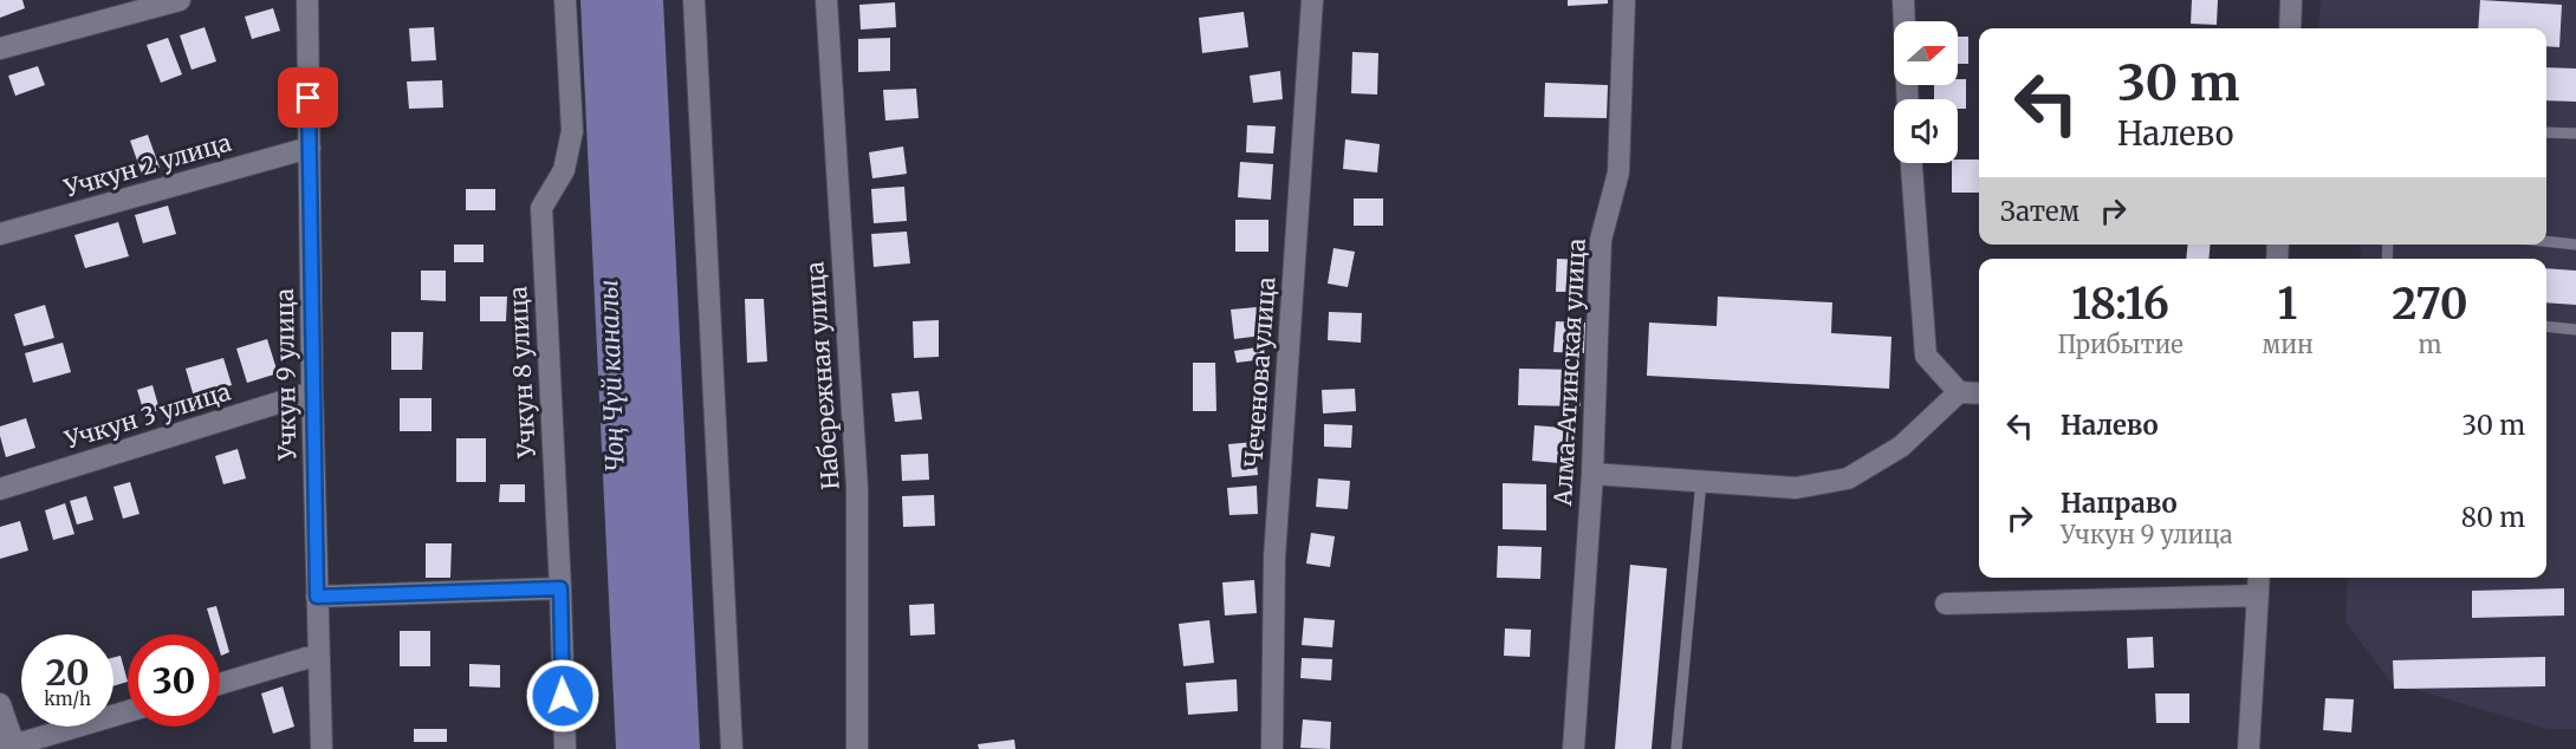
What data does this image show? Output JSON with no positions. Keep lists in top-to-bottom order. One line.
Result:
{"streets":{"street":["Учкун 2 улица","Учкун 8 улица","Чеченова улица","Алма-Атинская улица","Учкун 9 улица","Набережная улица","Учкун 3 улица"]},"crossings":[["Учкун 2 улица","Учкун 9 улица"],["Учкун 9 улица","Учкун 3 улица"]],"water":["Чоң Чүй каналы"],"north":"right","page":{"turn":["30 m","Налево"],"then":"Затем","eta":["18:16","Прибытие","1","мин","270","m"],"list":[{"name":"Налево","value":"30 m"},{"name":"Направо","note":"Учкун 9 улица","value":"80 m"}],"speed":"20 km/h","limit":"30"}}
